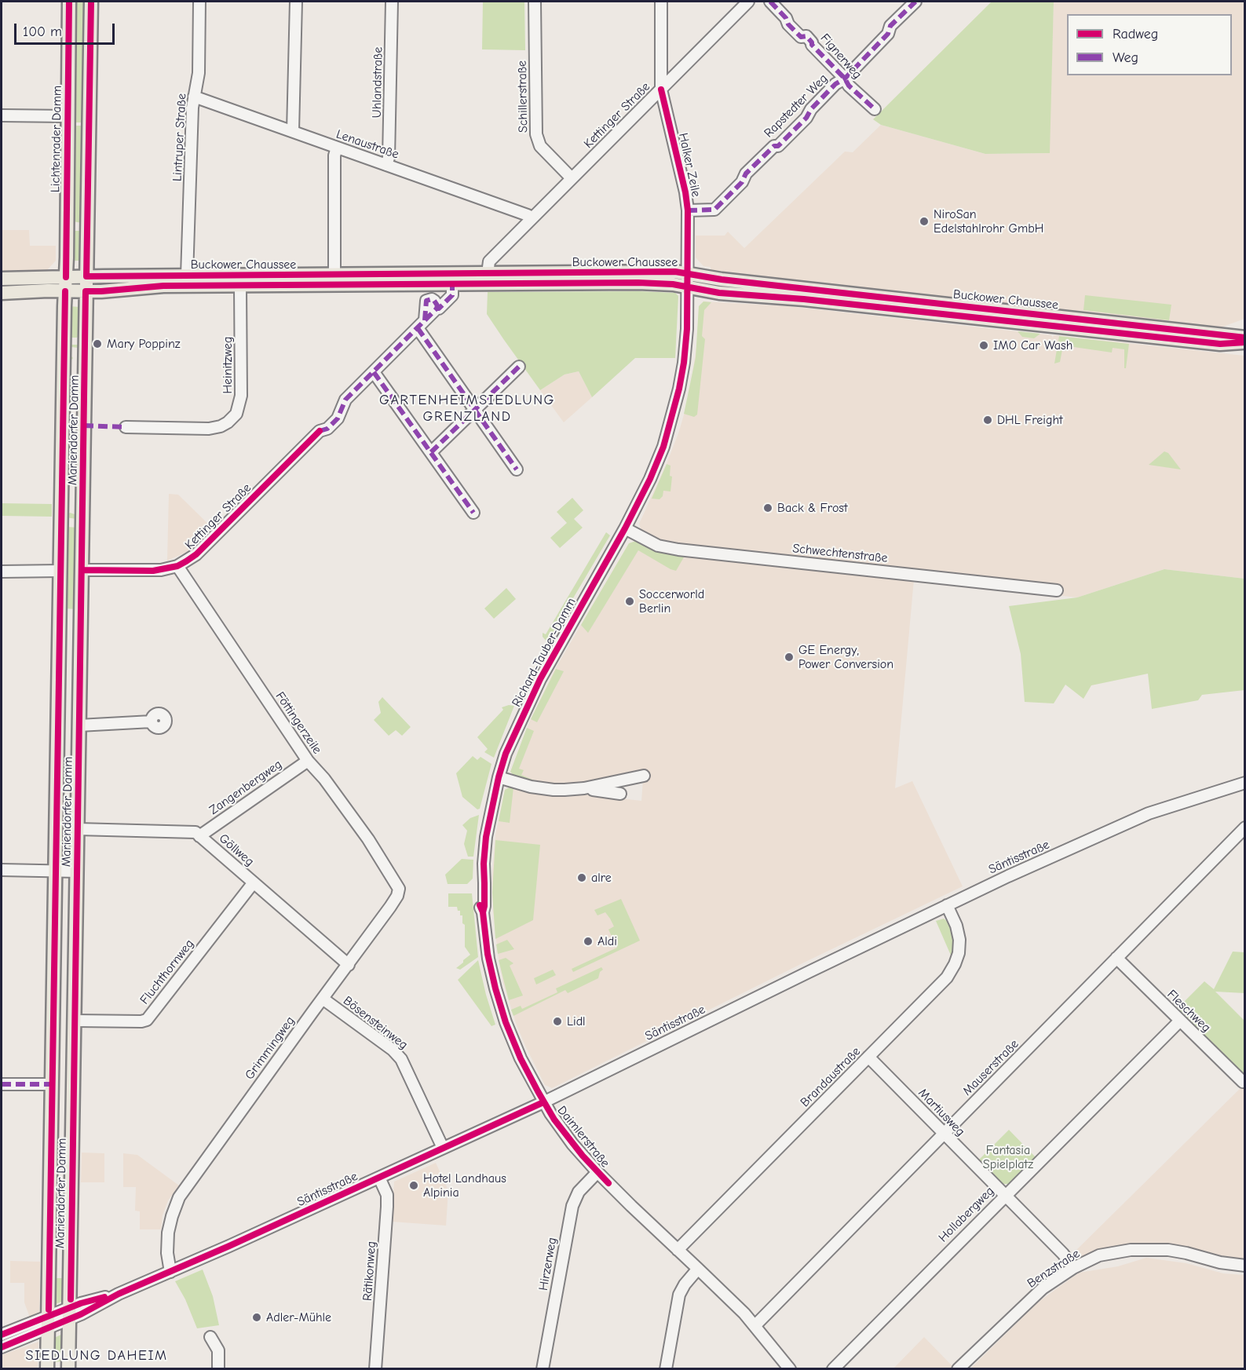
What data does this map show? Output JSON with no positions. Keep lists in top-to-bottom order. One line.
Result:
{"streets":{"main road":["Lichtenrader Damm","Buckower Chaussee","Mariendorfer Damm"],"street":["Fignerweg","Uhlandstraße","Schillerstraße","Rapstedter Weg","Kettinger Straße","Lintruper Straße","Lenaustraße","Halker Zeile","Heinitzweg","Schwechtenstraße","Richard-Tauber-Damm","Föttingerzeile","Zangenbergweg","Göllweg","Säntisstraße","Fluchthornweg","Fleschweg","Bösensteinweg","Grimmingweg","Mauserstraße","Brandaustraße","Martiusweg","Daimlerstraße","Hollabergweg","Hirzerweg","Benzstraße","Rätikonweg"]},"crossings":[["Fignerweg","Rapstedter Weg"],["Uhlandstraße","Lenaustraße"],["Schillerstraße","Kettinger Straße"],["Rapstedter Weg","Halker Zeile"],["Kettinger Straße","Lenaustraße"],["Kettinger Straße","Halker Zeile"],["Kettinger Straße","Buckower Chaussee"],["Kettinger Straße","Mariendorfer Damm"],["Kettinger Straße","Föttingerzeile"],["Lintruper Straße","Lenaustraße"],["Lintruper Straße","Buckower Chaussee"],["Lichtenrader Damm","Buckower Chaussee"],["Lichtenrader Damm","Mariendorfer Damm"],["Halker Zeile","Buckower Chaussee"],["Halker Zeile","Richard-Tauber-Damm"],["Buckower Chaussee","Heinitzweg"],["Buckower Chaussee","Mariendorfer Damm"],["Buckower Chaussee","Richard-Tauber-Damm"],["Mariendorfer Damm","Göllweg"],["Mariendorfer Damm","Säntisstraße"],["Mariendorfer Damm","Fluchthornweg"],["Schwechtenstraße","Richard-Tauber-Damm"],["Richard-Tauber-Damm","Säntisstraße"],["Richard-Tauber-Damm","Daimlerstraße"],["Föttingerzeile","Zangenbergweg"],["Föttingerzeile","Grimmingweg"],["Zangenbergweg","Göllweg"],["Göllweg","Fluchthornweg"],["Göllweg","Grimmingweg"],["Säntisstraße","Bösensteinweg"],["Säntisstraße","Grimmingweg"],["Säntisstraße","Brandaustraße"],["Säntisstraße","Daimlerstraße"],["Säntisstraße","Rätikonweg"],["Fleschweg","Mauserstraße"],["Fleschweg","Hollabergweg"],["Bösensteinweg","Grimmingweg"],["Mauserstraße","Martiusweg"],["Mauserstraße","Daimlerstraße"],["Brandaustraße","Martiusweg"],["Brandaustraße","Daimlerstraße"],["Martiusweg","Hollabergweg"],["Martiusweg","Benzstraße"],["Daimlerstraße","Hirzerweg"]],"districts":["GARTENHEIMSIEDLUNG GRENZLAND","SIEDLUNG DAHEIM"],"parks":["Fantasia Spielplatz"],"places":["NiroSan Edelstahlrohr GmbH","Mary Poppinz","IMO Car Wash","DHL Freight","Back & Frost","Soccerworld Berlin","GE Energy, Power Conversion","alre","Aldi","Lidl","Hotel Landhaus Alpinia","Adler-Mühle"],"legend":["Radweg","Weg"],"scale_bar":"100 m"}
